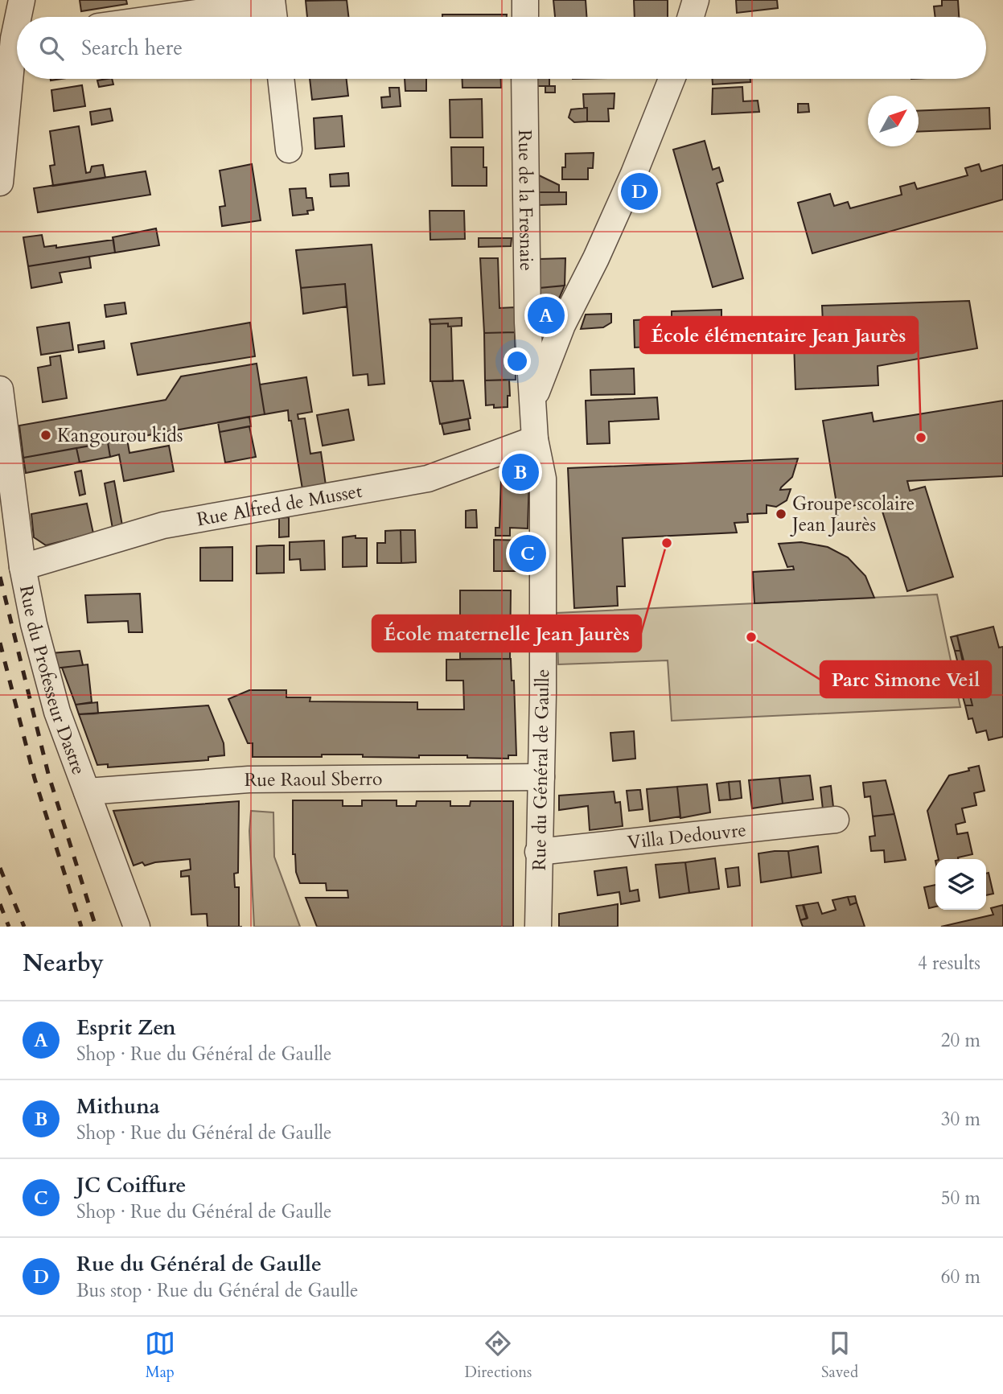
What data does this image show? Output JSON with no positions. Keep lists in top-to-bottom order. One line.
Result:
{"streets":{"street":["Rue de la Fresnaie","Rue Alfred de Musset","Rue du Professeur Dastre","Rue du Général de Gaulle","Rue Raoul Sberro","Villa Dedouvre"]},"crossings":[["Rue de la Fresnaie","Rue du Général de Gaulle"],["Rue Alfred de Musset","Rue du Professeur Dastre"],["Rue Alfred de Musset","Rue du Général de Gaulle"],["Rue du Professeur Dastre","Rue Raoul Sberro"],["Rue du Général de Gaulle","Rue Raoul Sberro"],["Rue du Général de Gaulle","Villa Dedouvre"]],"places":["Kangourou kids","École élémentaire Jean Jaurès","Groupe scolaire Jean Jaurès","École maternelle Jean Jaurès","Parc Simone Veil"],"north":"top right","page":{"search":"Search here","pins":["D","A","B","C"],"heading":["Nearby","4 results"],"list":[{"mark":"A","name":"Esprit Zen","note":"Shop · Rue du Général de Gaulle","value":"20 m"},{"mark":"B","name":"Mithuna","note":"Shop · Rue du Général de Gaulle","value":"30 m"},{"mark":"C","name":"JC Coiffure","note":"Shop · Rue du Général de Gaulle","value":"50 m"},{"mark":"D","name":"Rue du Général de Gaulle","note":"Bus stop · Rue du Général de Gaulle","value":"60 m"}],"nav":["Map","Directions","Saved"]}}
